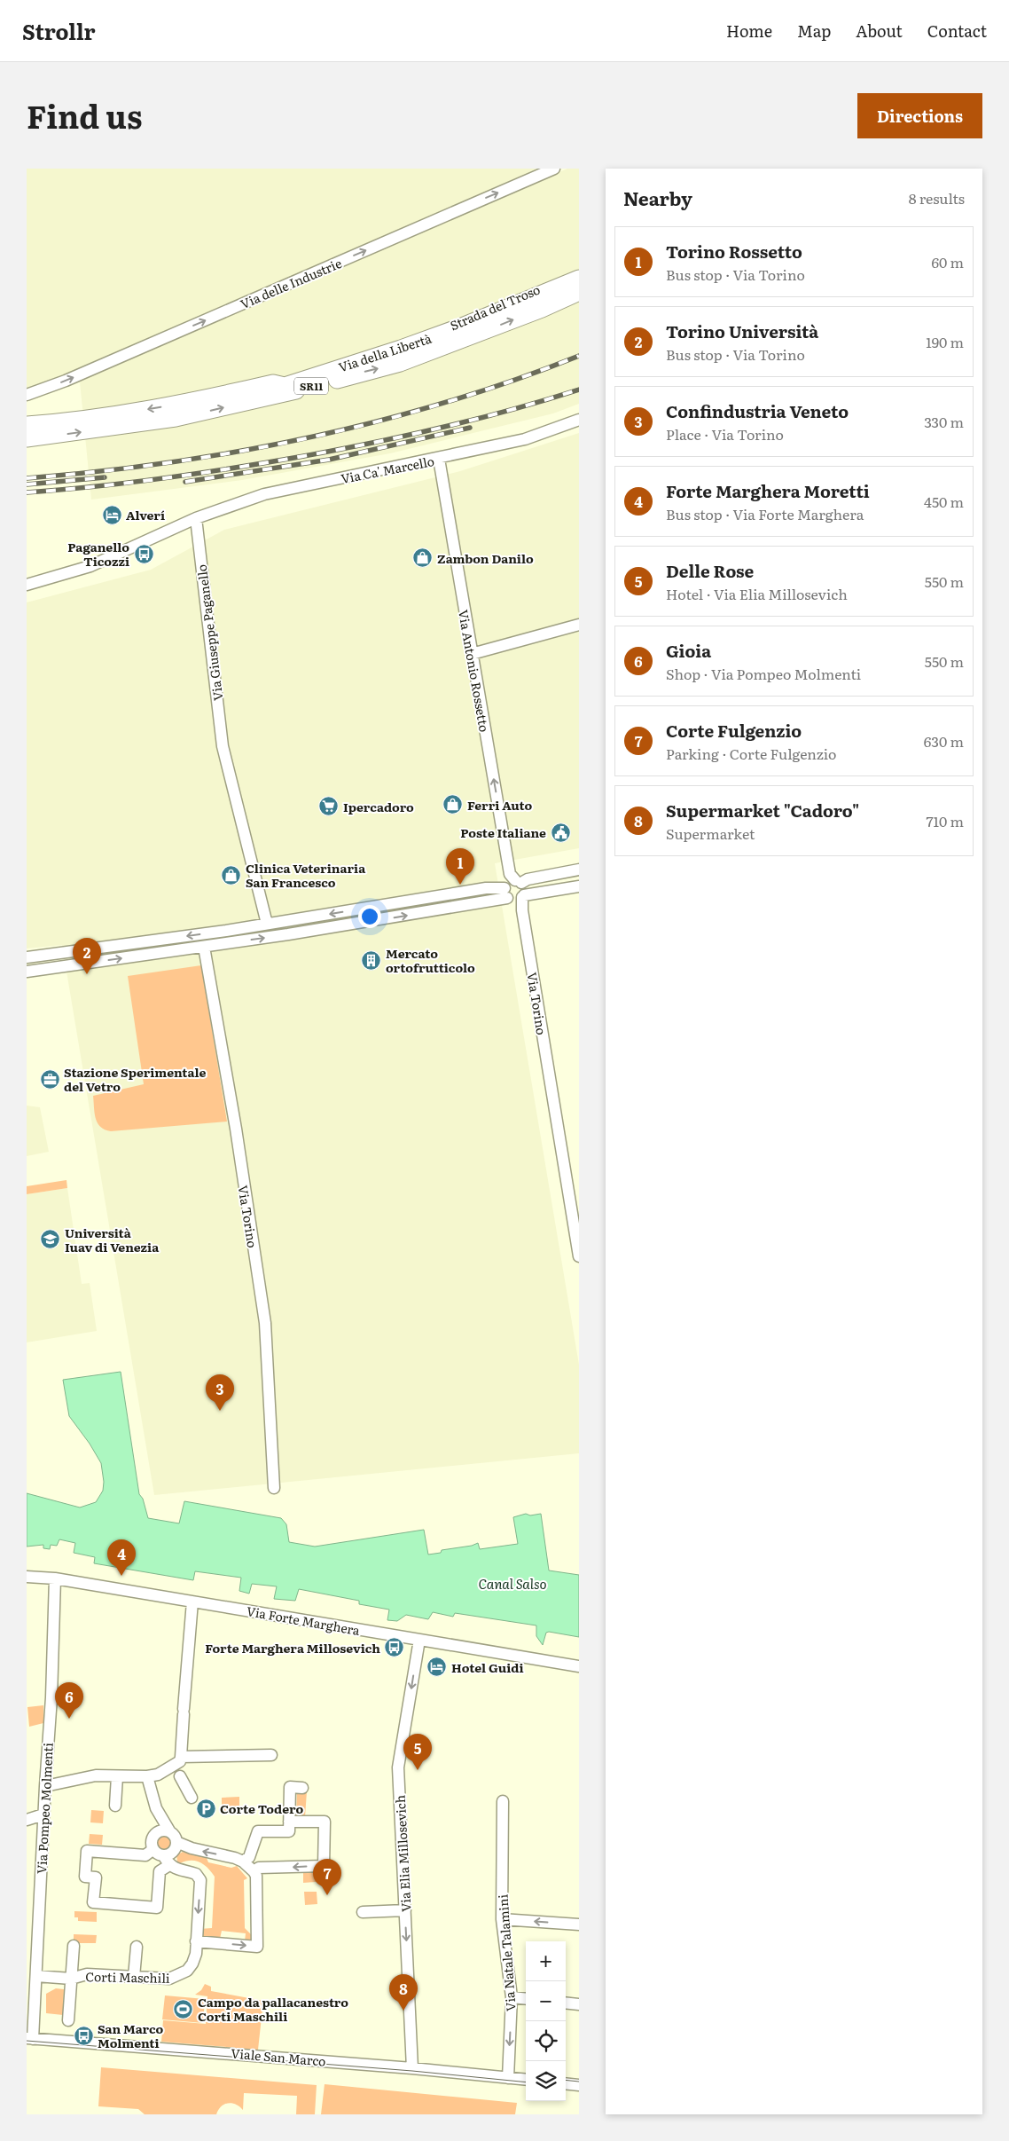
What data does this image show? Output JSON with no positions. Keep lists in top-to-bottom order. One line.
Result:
{"streets":{"highway":["Via della Libertà","SR11"],"street":["Via delle Industrie","Strada del Troso","Via Ca' Marcello","Via Giuseppe Paganello","Via Antonio Rossetto","Via Torino","Via Forte Marghera","Via Pompeo Molmenti","Via Elia Millosevich","Via Natale Talamini","Corti Maschili","Viale San Marco"]},"crossings":[["Strada del Troso","Via della Libertà"],["Via Ca' Marcello","Via Giuseppe Paganello"],["Via Ca' Marcello","Via Antonio Rossetto"],["Via Antonio Rossetto","Via Torino"],["Via Forte Marghera","Via Pompeo Molmenti"],["Via Forte Marghera","Via Elia Millosevich"],["Via Pompeo Molmenti","Corti Maschili"],["Via Pompeo Molmenti","Viale San Marco"],["Via Elia Millosevich","Viale San Marco"],["Via Natale Talamini","Viale San Marco"]],"one_way":["Via delle Industrie","Via Antonio Rossetto","Via Elia Millosevich"],"water":["Canal Salso"],"places":{"hotel":["Alverí","Hotel Guidi"],"bus stop":["Paganello Ticozzi","Forte Marghera Millosevich","San Marco Molmenti"],"shop":["Zambon Danilo","Ferri Auto","Clinica Veterinaria San Francesco"],"supermarket":["Ipercadoro"],"public building":["Poste Italiane"],"building":["Mercato ortofrutticolo"],"office":["Stazione Sperimentale del Vetro"],"school or university":["Università Iuav di Venezia"],"parking":["Corte Todero"],"sports":["Campo da pallacanestro Corti Maschili"]},"page":{"header":"Strollr","nav":["Home","Map","About","Contact"],"title":"Find us","buttons":"Directions","heading":["Nearby","8 results"],"list":[{"mark":"1","name":"Torino Rossetto","note":"Bus stop · Via Torino","value":"60 m"},{"mark":"2","name":"Torino Università","note":"Bus stop · Via Torino","value":"190 m"},{"mark":"3","name":"Confindustria Veneto","note":"Place · Via Torino","value":"330 m"},{"mark":"4","name":"Forte Marghera Moretti","note":"Bus stop · Via Forte Marghera","value":"450 m"},{"mark":"5","name":"Delle Rose","note":"Hotel · Via Elia Millosevich","value":"550 m"},{"mark":"6","name":"Gioia","note":"Shop · Via Pompeo Molmenti","value":"550 m"},{"mark":"7","name":"Corte Fulgenzio","note":"Parking · Corte Fulgenzio","value":"630 m"},{"mark":"8","name":"Supermarket \"Cadoro\"","note":"Supermarket","value":"710 m"}],"pins":["1","2","3","4","6","5","7","8"],"map_buttons":["+","−"]}}
